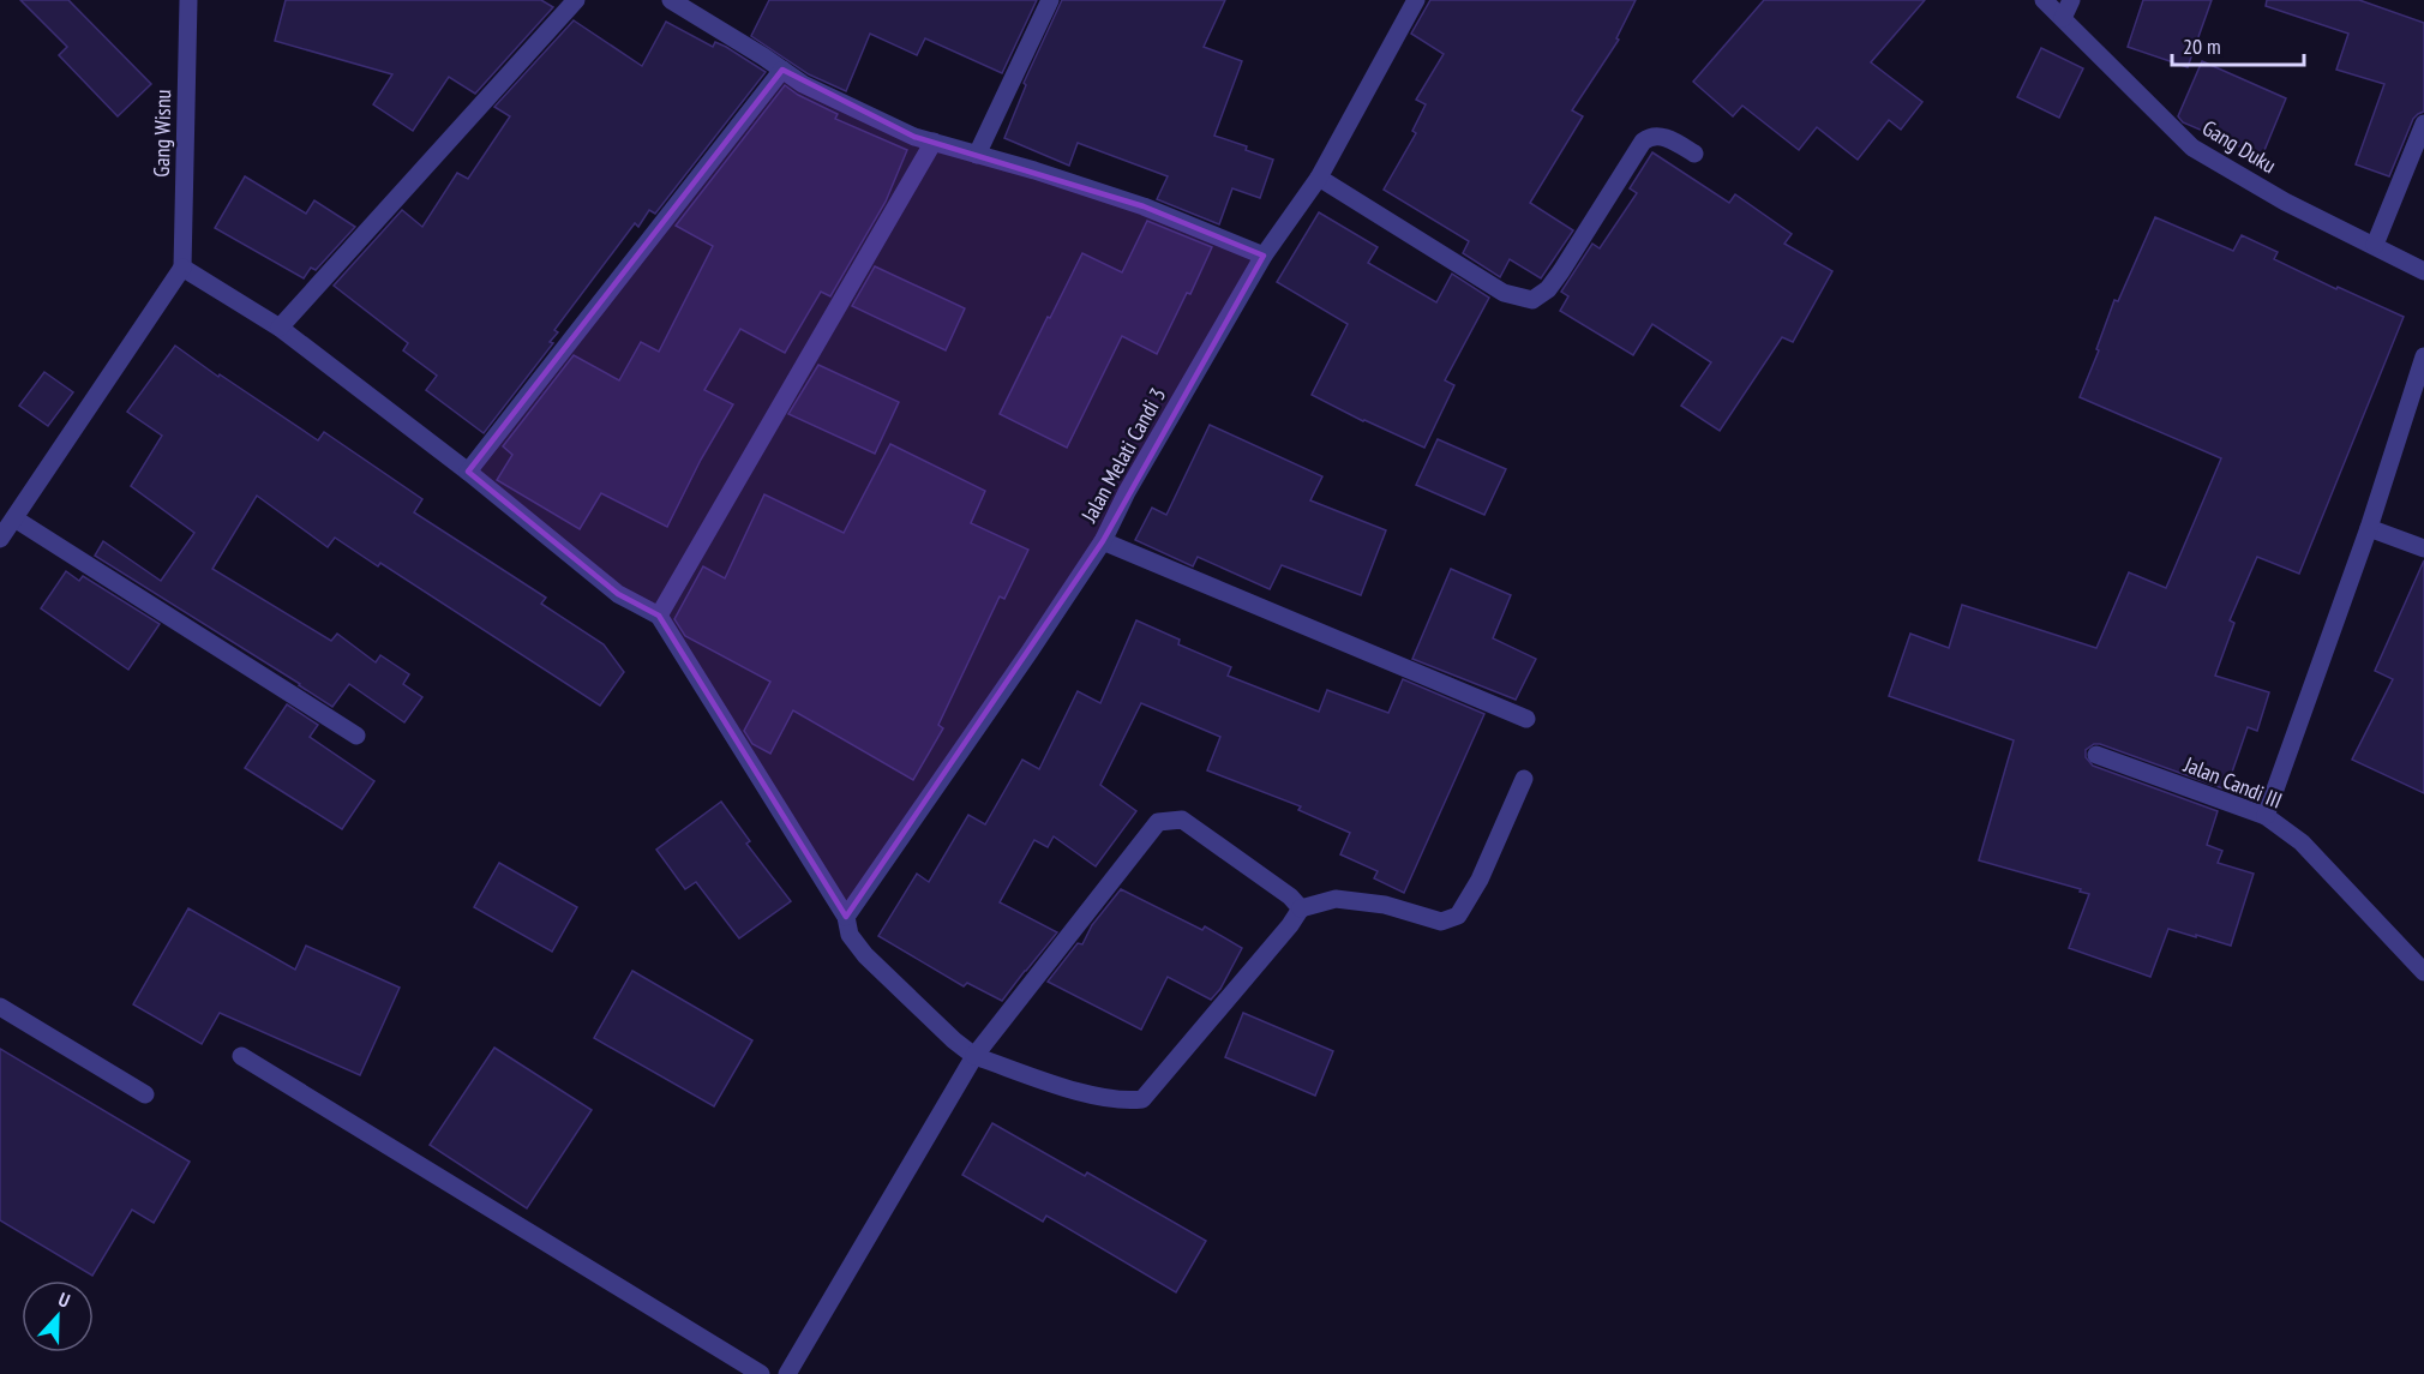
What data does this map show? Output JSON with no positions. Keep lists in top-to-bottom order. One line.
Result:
{"streets":{"street":["Gang Wisnu","Gang Duku","Jalan Melati Candi 3","Jalan Candi III"]},"scale_bar":"20 m","north":"top"}
